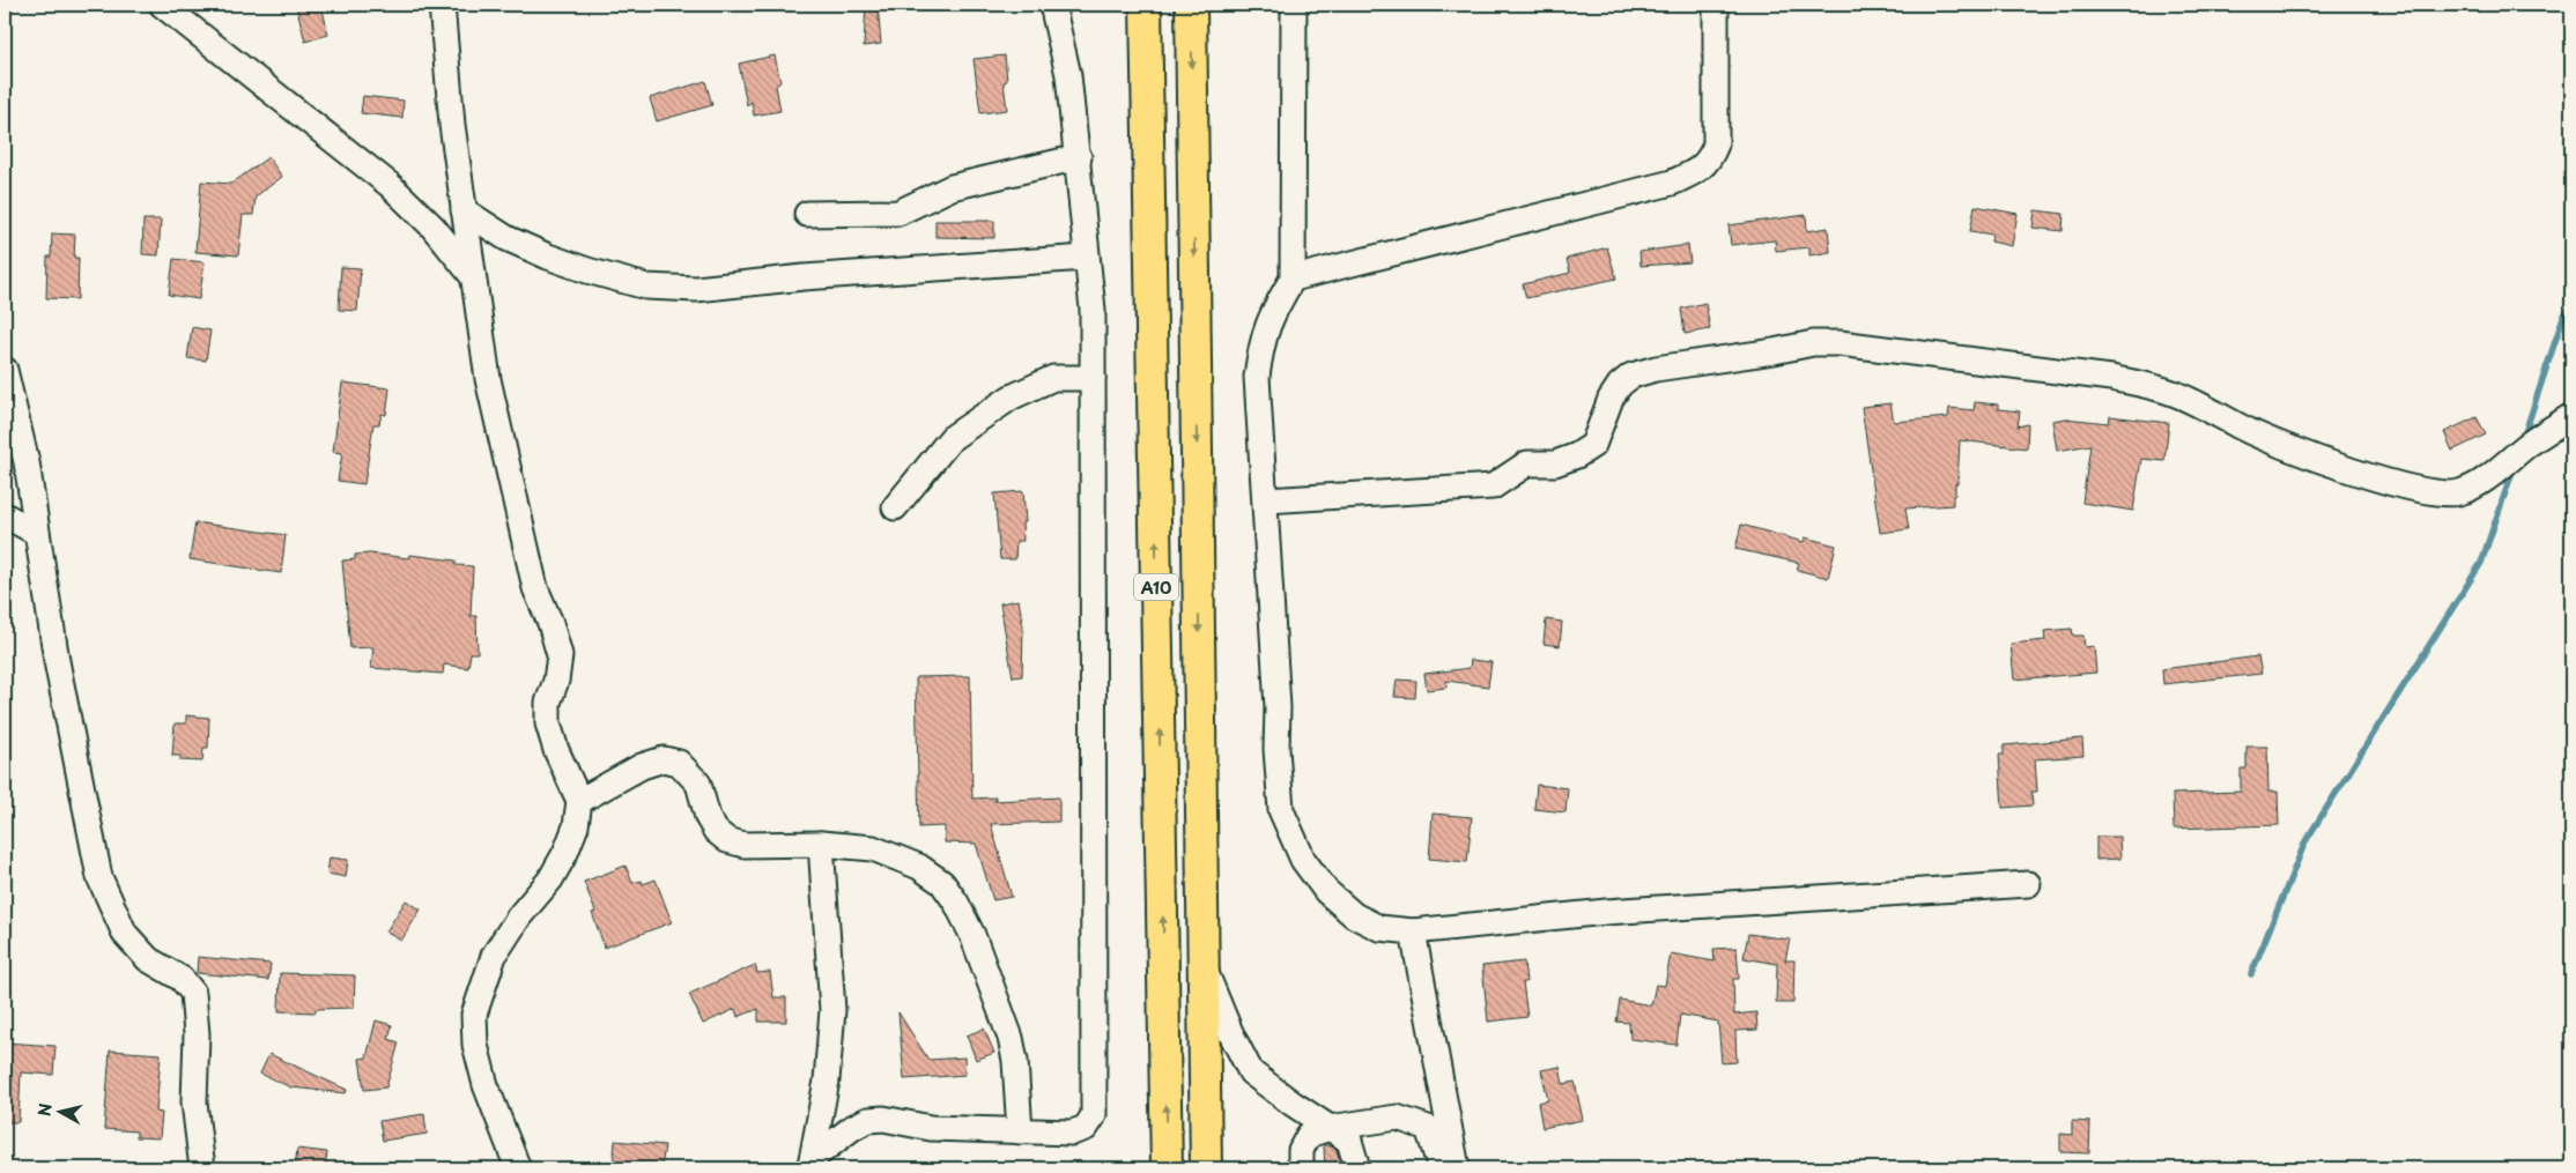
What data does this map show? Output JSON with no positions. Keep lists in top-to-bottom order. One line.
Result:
{"streets":{"main road":["A10"]},"north":"left"}
